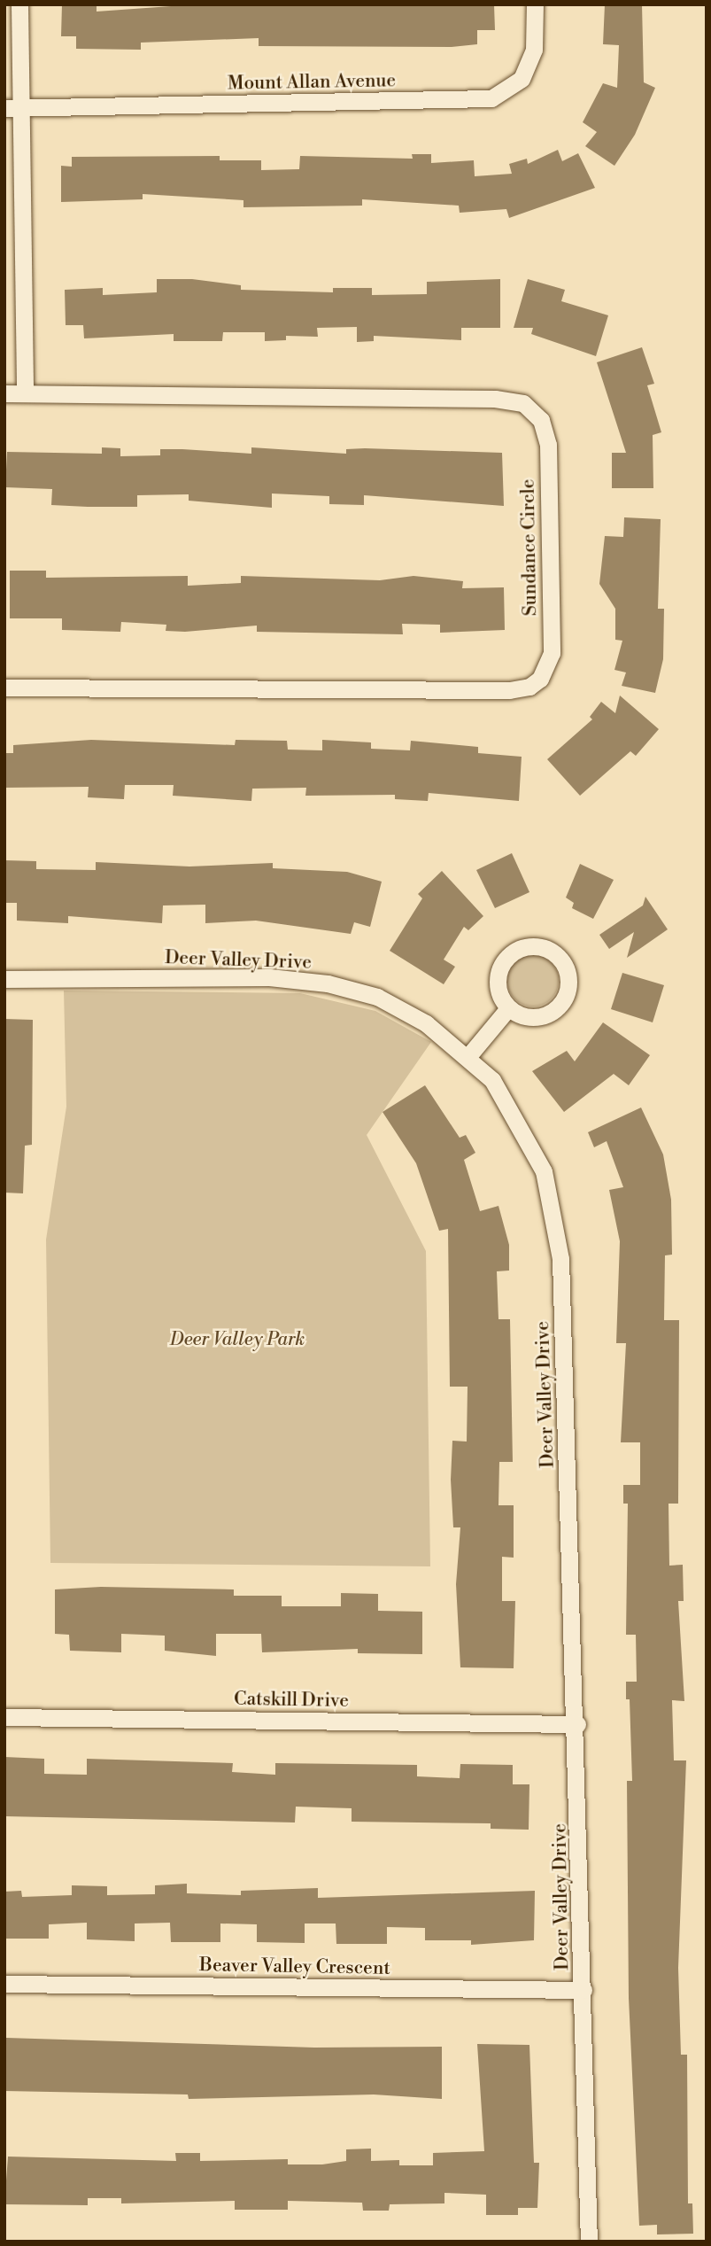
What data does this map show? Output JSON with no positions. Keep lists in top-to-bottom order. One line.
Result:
{"streets":{"street":["Mount Allan Avenue","Sundance Circle","Deer Valley Drive","Catskill Drive","Beaver Valley Crescent"]},"crossings":[["Deer Valley Drive","Catskill Drive"],["Deer Valley Drive","Beaver Valley Crescent"]],"parks":["Deer Valley Park"]}
